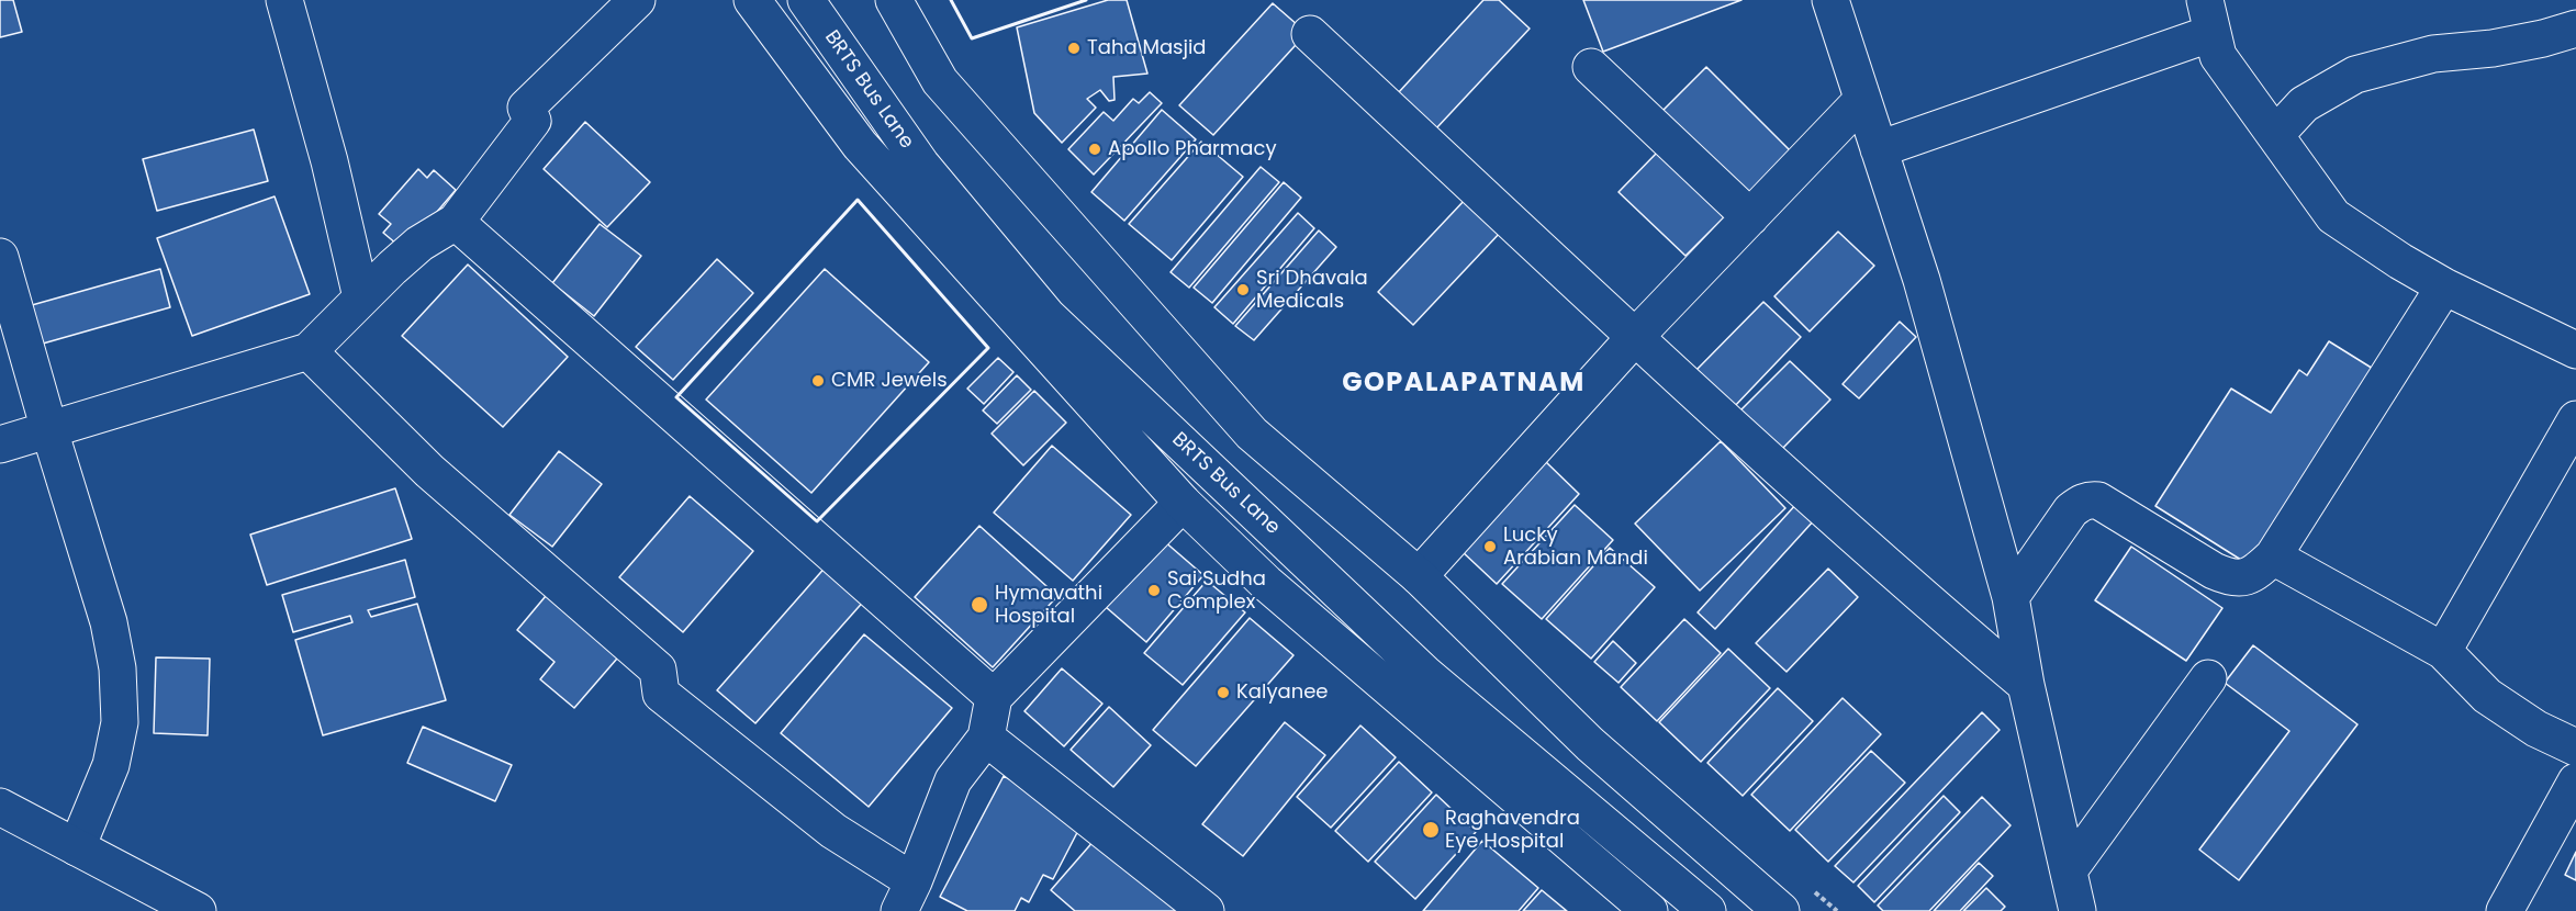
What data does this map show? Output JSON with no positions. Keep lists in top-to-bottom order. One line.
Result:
{"streets":{"street":["BRTS Bus Lane"]},"districts":["GOPALAPATNAM"],"places":["Taha Masjid","Apollo Pharmacy","Sri Dhavala Medicals","CMR Jewels","Lucky Arabian Mandi","Sai Sudha Complex","Hymavathi Hospital","Kalyanee","Raghavendra Eye Hospital"]}
